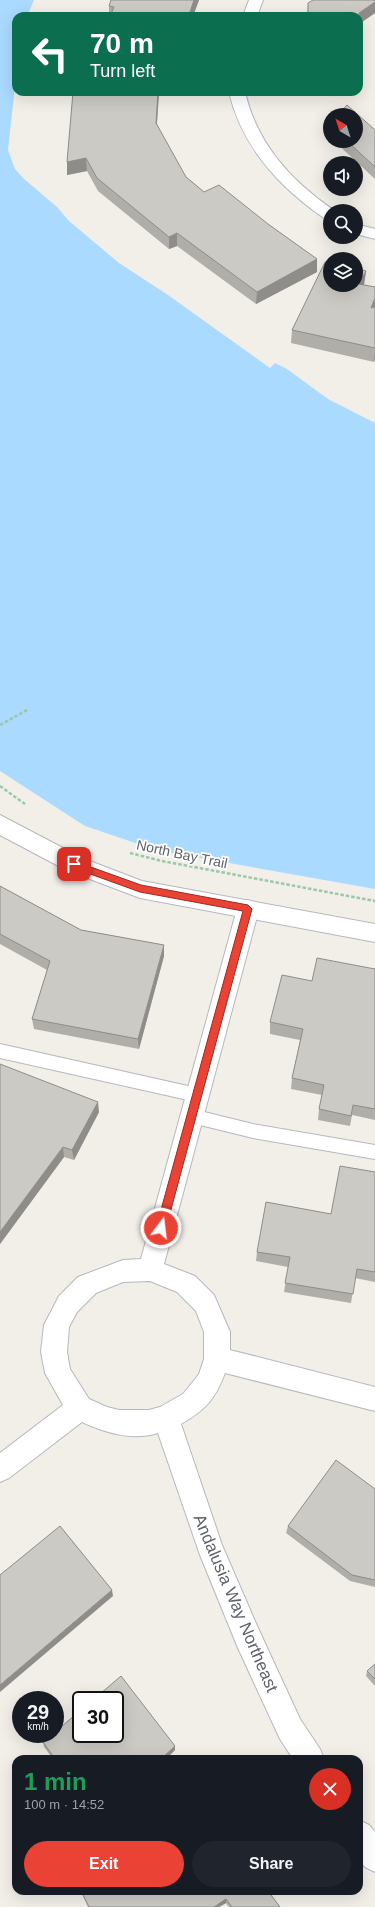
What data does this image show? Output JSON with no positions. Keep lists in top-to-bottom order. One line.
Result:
{"streets":{"street":["Andalusia Way Northeast"],"path":["North Bay Trail"]},"north":"top left","page":{"turn":["70 m","Turn left"],"speed":"29 km/h","limit":"30","heading":["1 min","100 m · 14:52"],"buttons":["Exit","Share"]}}
